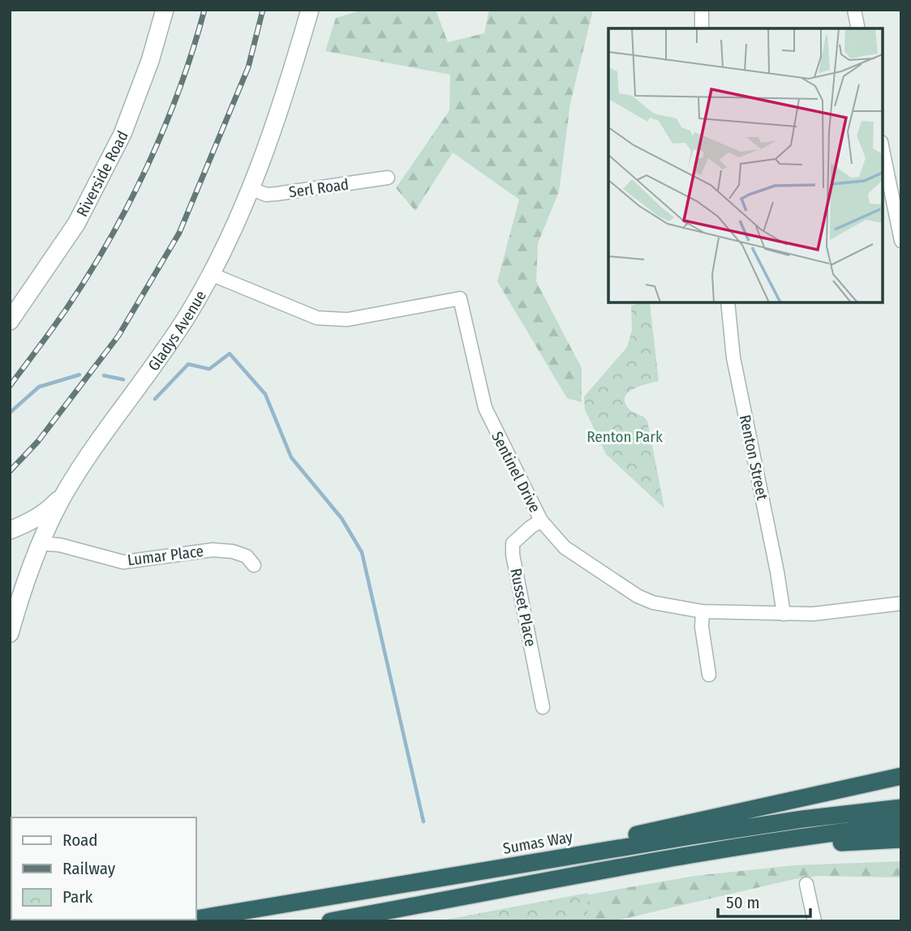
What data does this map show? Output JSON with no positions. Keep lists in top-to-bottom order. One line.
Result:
{"streets":{"highway":["Sumas Way"],"street":["Riverside Road","Serl Road","Gladys Avenue","Renton Street","Sentinel Drive","Lumar Place","Russet Place"]},"crossings":[["Serl Road","Gladys Avenue"],["Gladys Avenue","Sentinel Drive"],["Gladys Avenue","Lumar Place"],["Renton Street","Sentinel Drive"],["Sentinel Drive","Russet Place"]],"parks":["Renton Park"],"legend":["Road","Railway","Park"],"scale_bar":"50 m"}
